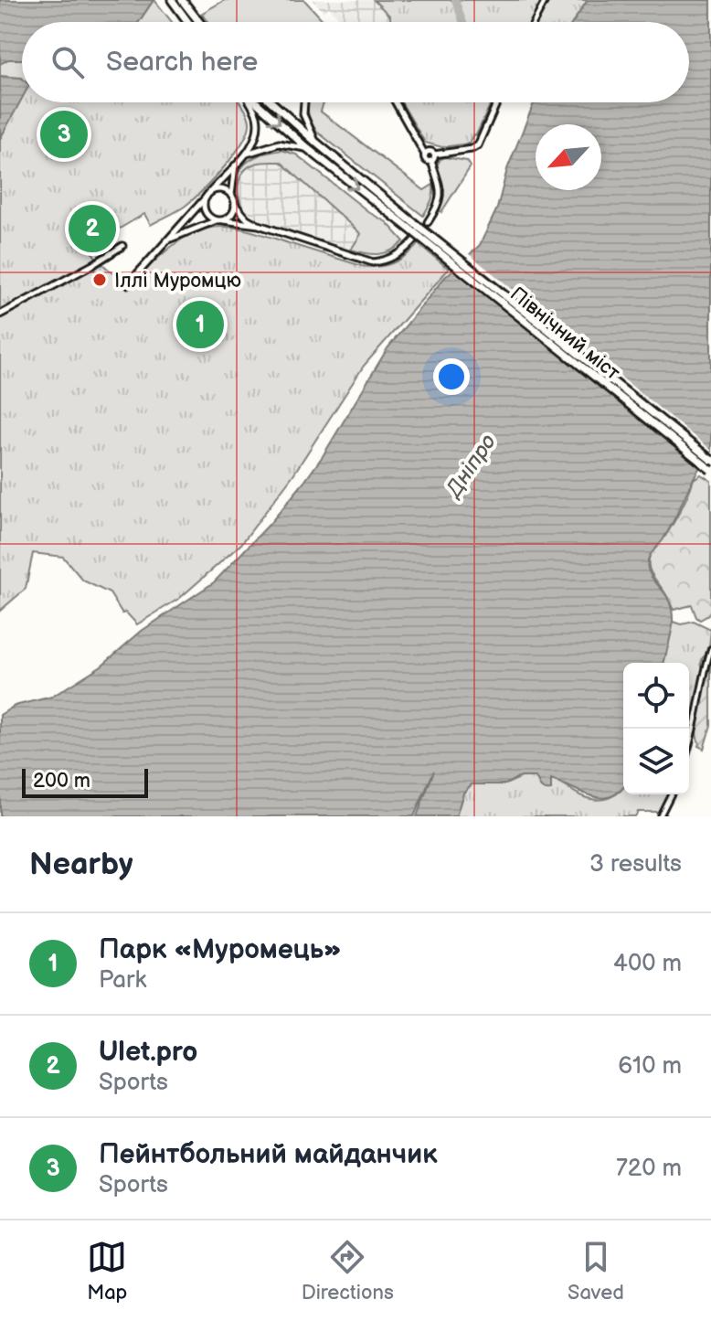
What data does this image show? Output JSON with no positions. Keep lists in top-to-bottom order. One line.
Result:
{"streets":{"main road":["Північний міст"]},"water":["Дніпро"],"places":["Іллі Муромцю"],"scale_bar":"200 m","north":"bottom left","page":{"search":"Search here","pins":["3","2","1"],"scale":"200 m","heading":["Nearby","3 results"],"list":[{"mark":"1","name":"Парк «Муромець»","note":"Park","value":"400 m"},{"mark":"2","name":"Ulet.pro","note":"Sports","value":"610 m"},{"mark":"3","name":"Пейнтбольний майданчик","note":"Sports","value":"720 m"}],"nav":["Map","Directions","Saved"]}}
